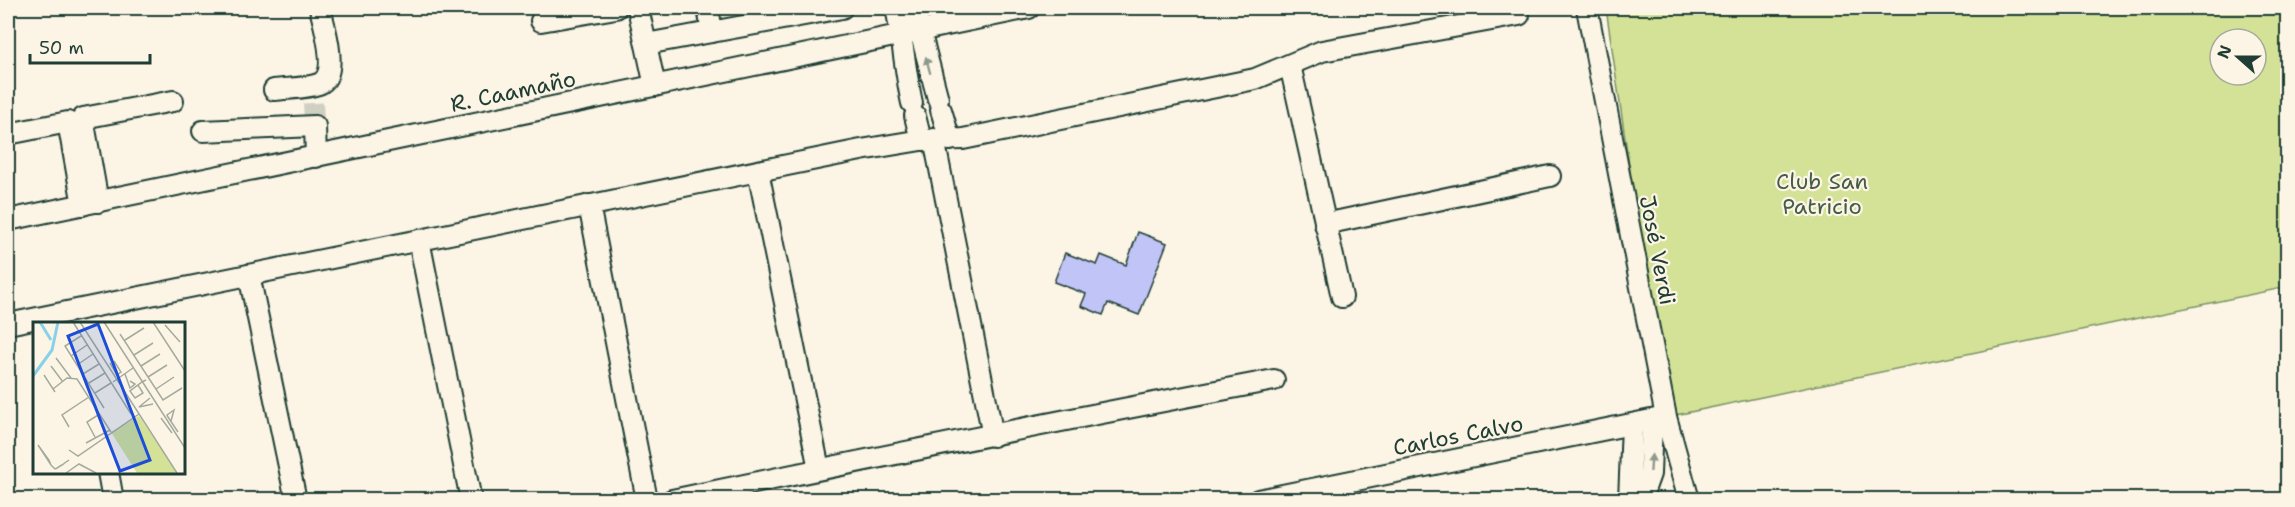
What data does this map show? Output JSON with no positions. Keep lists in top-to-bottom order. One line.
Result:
{"streets":{"street":["R. Caamaño","José Verdi","Carlos Calvo"]},"crossings":[["José Verdi","Carlos Calvo"]],"parks":["Club San Patricio"],"scale_bar":"50 m","north":"left"}
